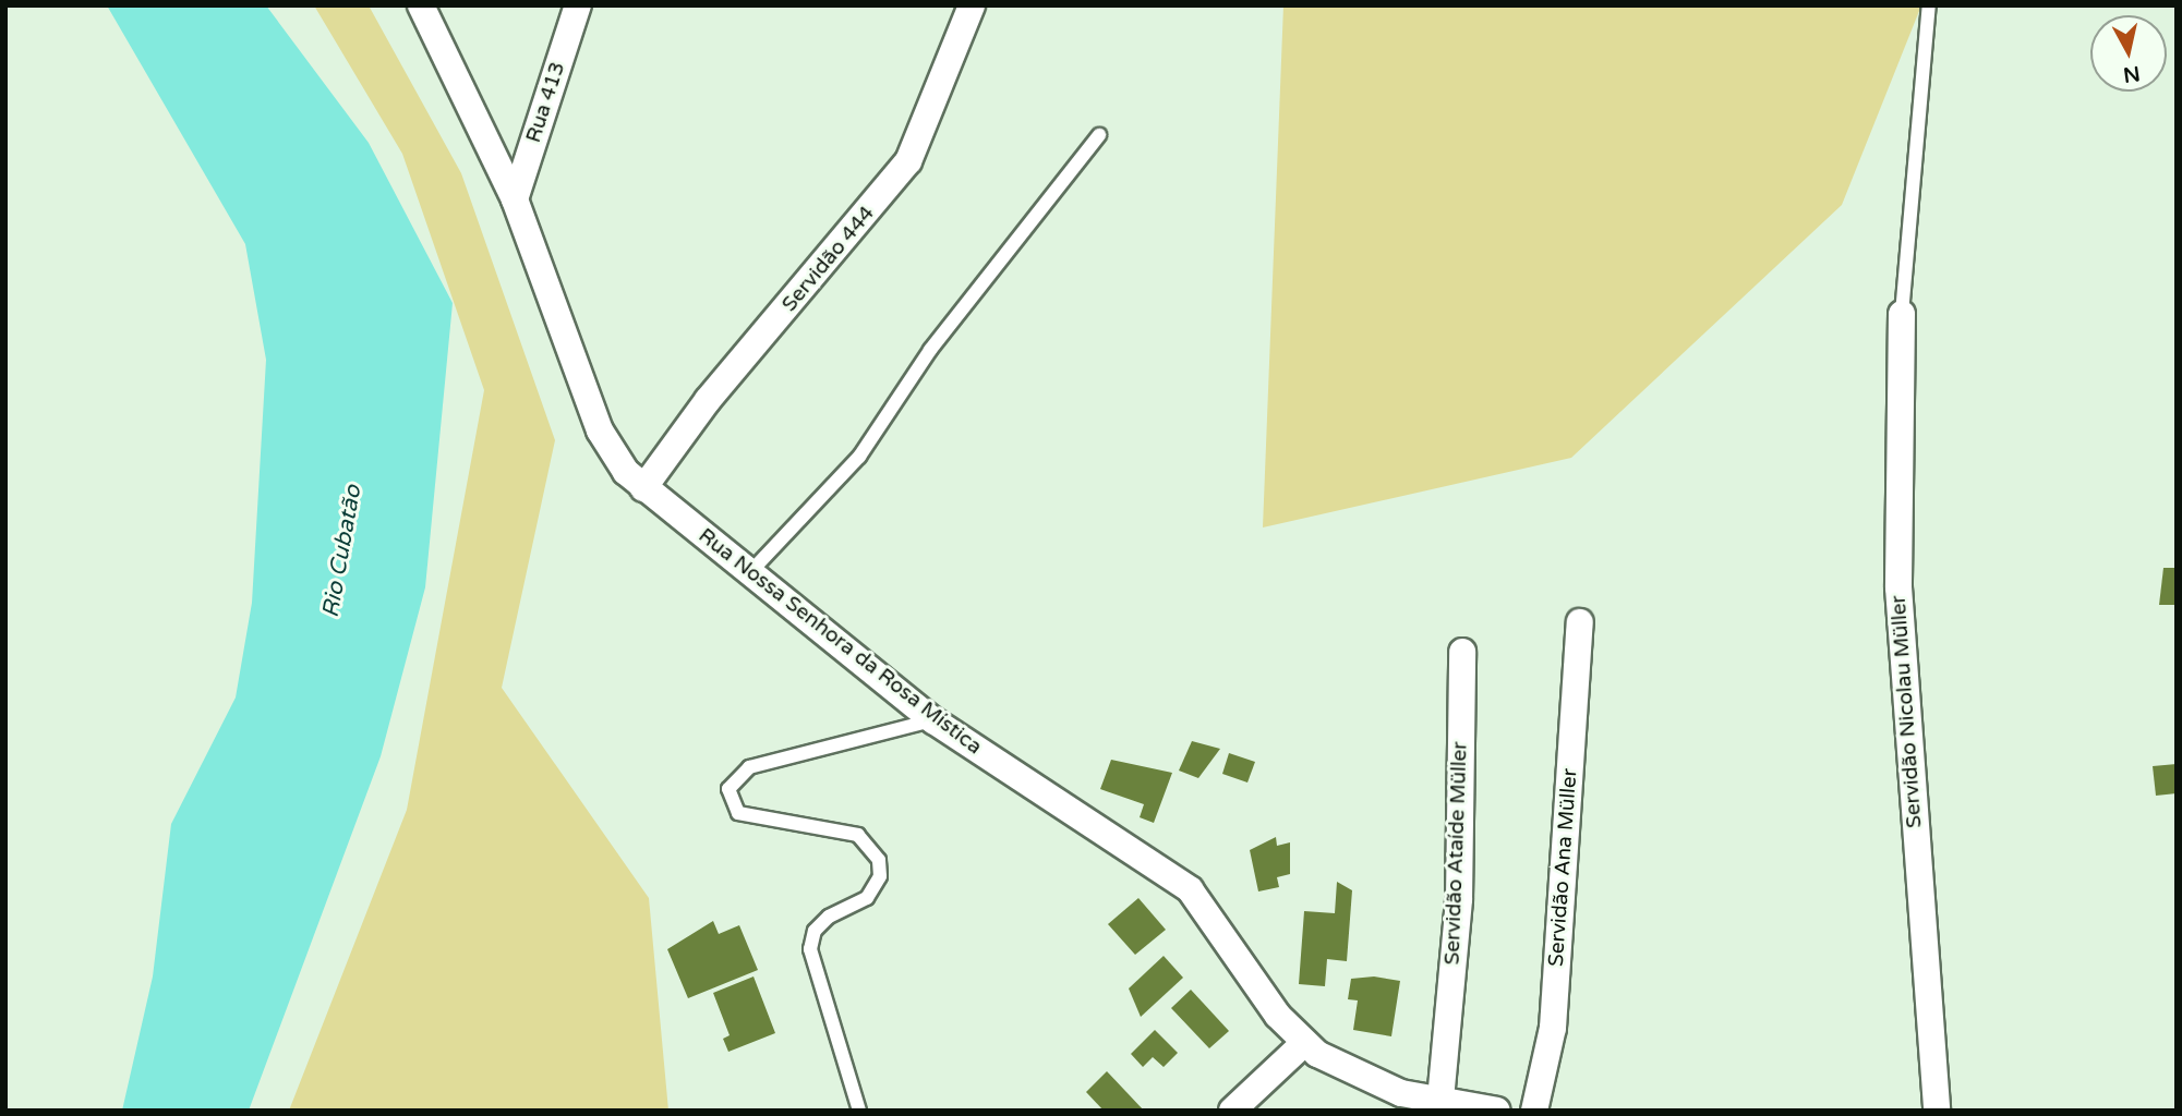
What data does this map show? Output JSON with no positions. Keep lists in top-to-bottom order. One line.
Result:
{"streets":{"street":["Rua 413","Servidão 444","Rua Nossa Senhora da Rosa Mística","Servidão Nicolau Müller","Servidão Ataíde Müller","Servidão Ana Müller"]},"crossings":[["Rua 413","Rua Nossa Senhora da Rosa Mística"],["Servidão 444","Rua Nossa Senhora da Rosa Mística"],["Rua Nossa Senhora da Rosa Mística","Servidão Ataíde Müller"]],"water":["Rio Cubatão"],"north":"bottom"}
